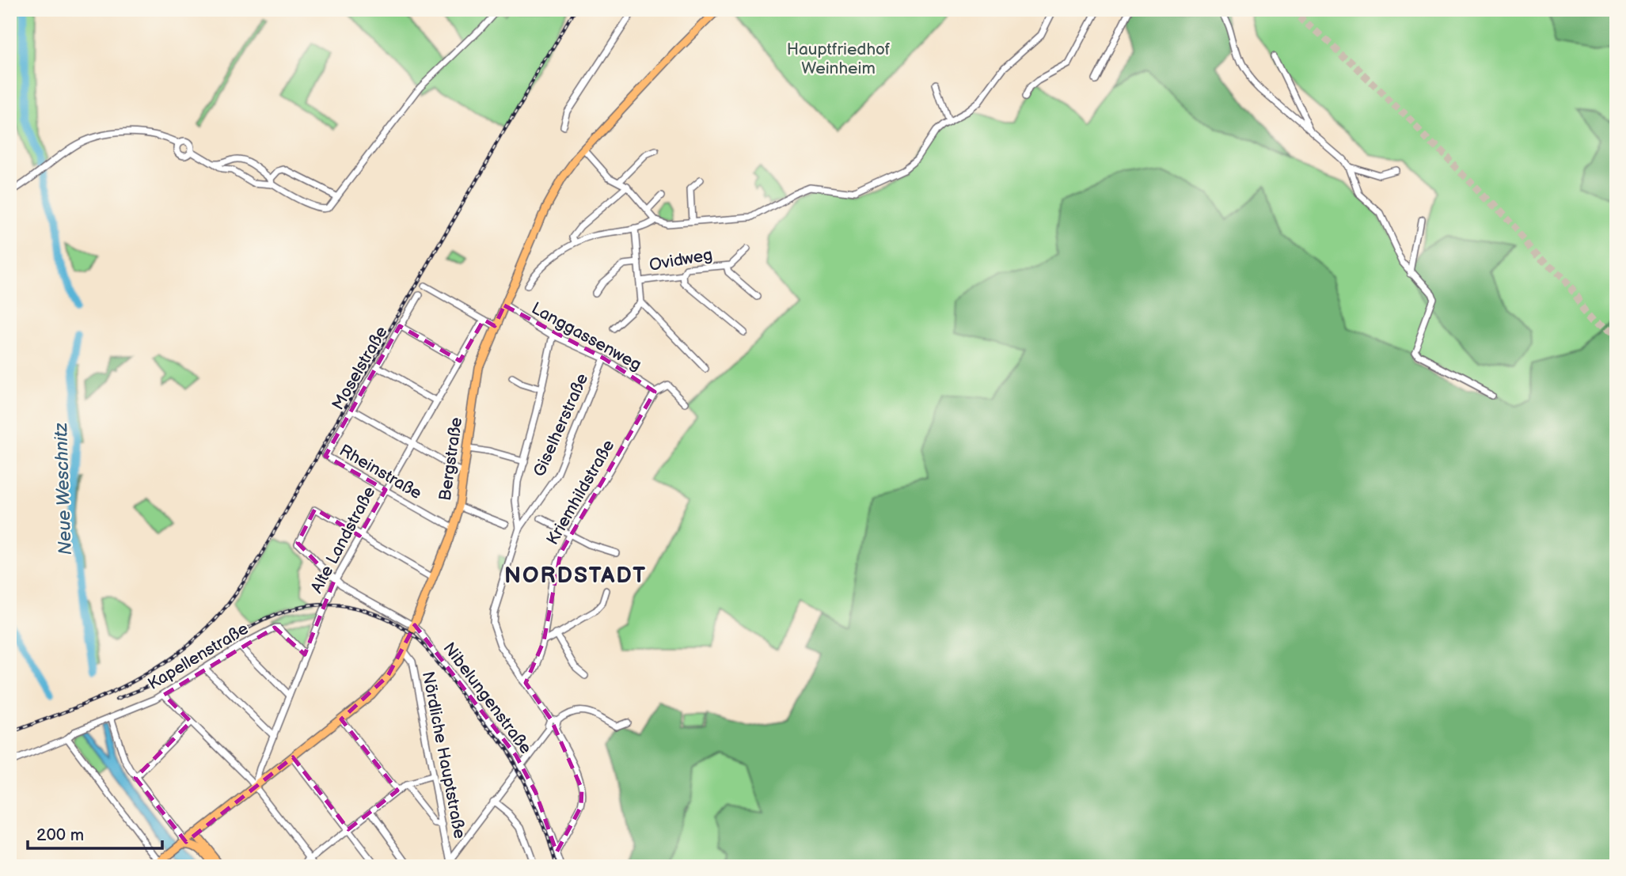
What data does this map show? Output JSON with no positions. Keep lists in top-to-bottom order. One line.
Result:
{"streets":{"main road":["Bergstraße"],"street":["Ovidweg","Langgassenweg","Moselstraße","Giselherstraße","Rheinstraße","Kriemhildstraße","Alte Landstraße","Kapellenstraße","Nibelungenstraße","Nördliche Hauptstraße"]},"crossings":[["Langgassenweg","Giselherstraße"],["Langgassenweg","Bergstraße"],["Langgassenweg","Kriemhildstraße"],["Moselstraße","Rheinstraße"],["Bergstraße","Rheinstraße"],["Bergstraße","Alte Landstraße"],["Bergstraße","Nibelungenstraße"],["Bergstraße","Nördliche Hauptstraße"],["Rheinstraße","Alte Landstraße"],["Alte Landstraße","Kapellenstraße"],["Alte Landstraße","Nibelungenstraße"]],"districts":["NORDSTADT"],"water":["Neue Weschnitz"],"parks":["Hauptfriedhof Weinheim"],"scale_bar":"200 m"}
